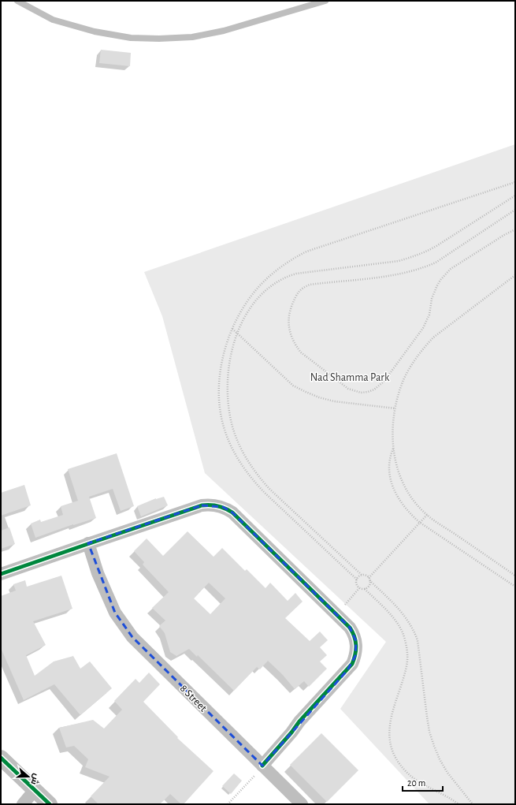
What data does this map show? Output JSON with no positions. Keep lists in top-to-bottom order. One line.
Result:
{"streets":{"street":["8 Street"]},"parks":["Nad Shamma Park"],"scale_bar":"20 m","north":"right"}
